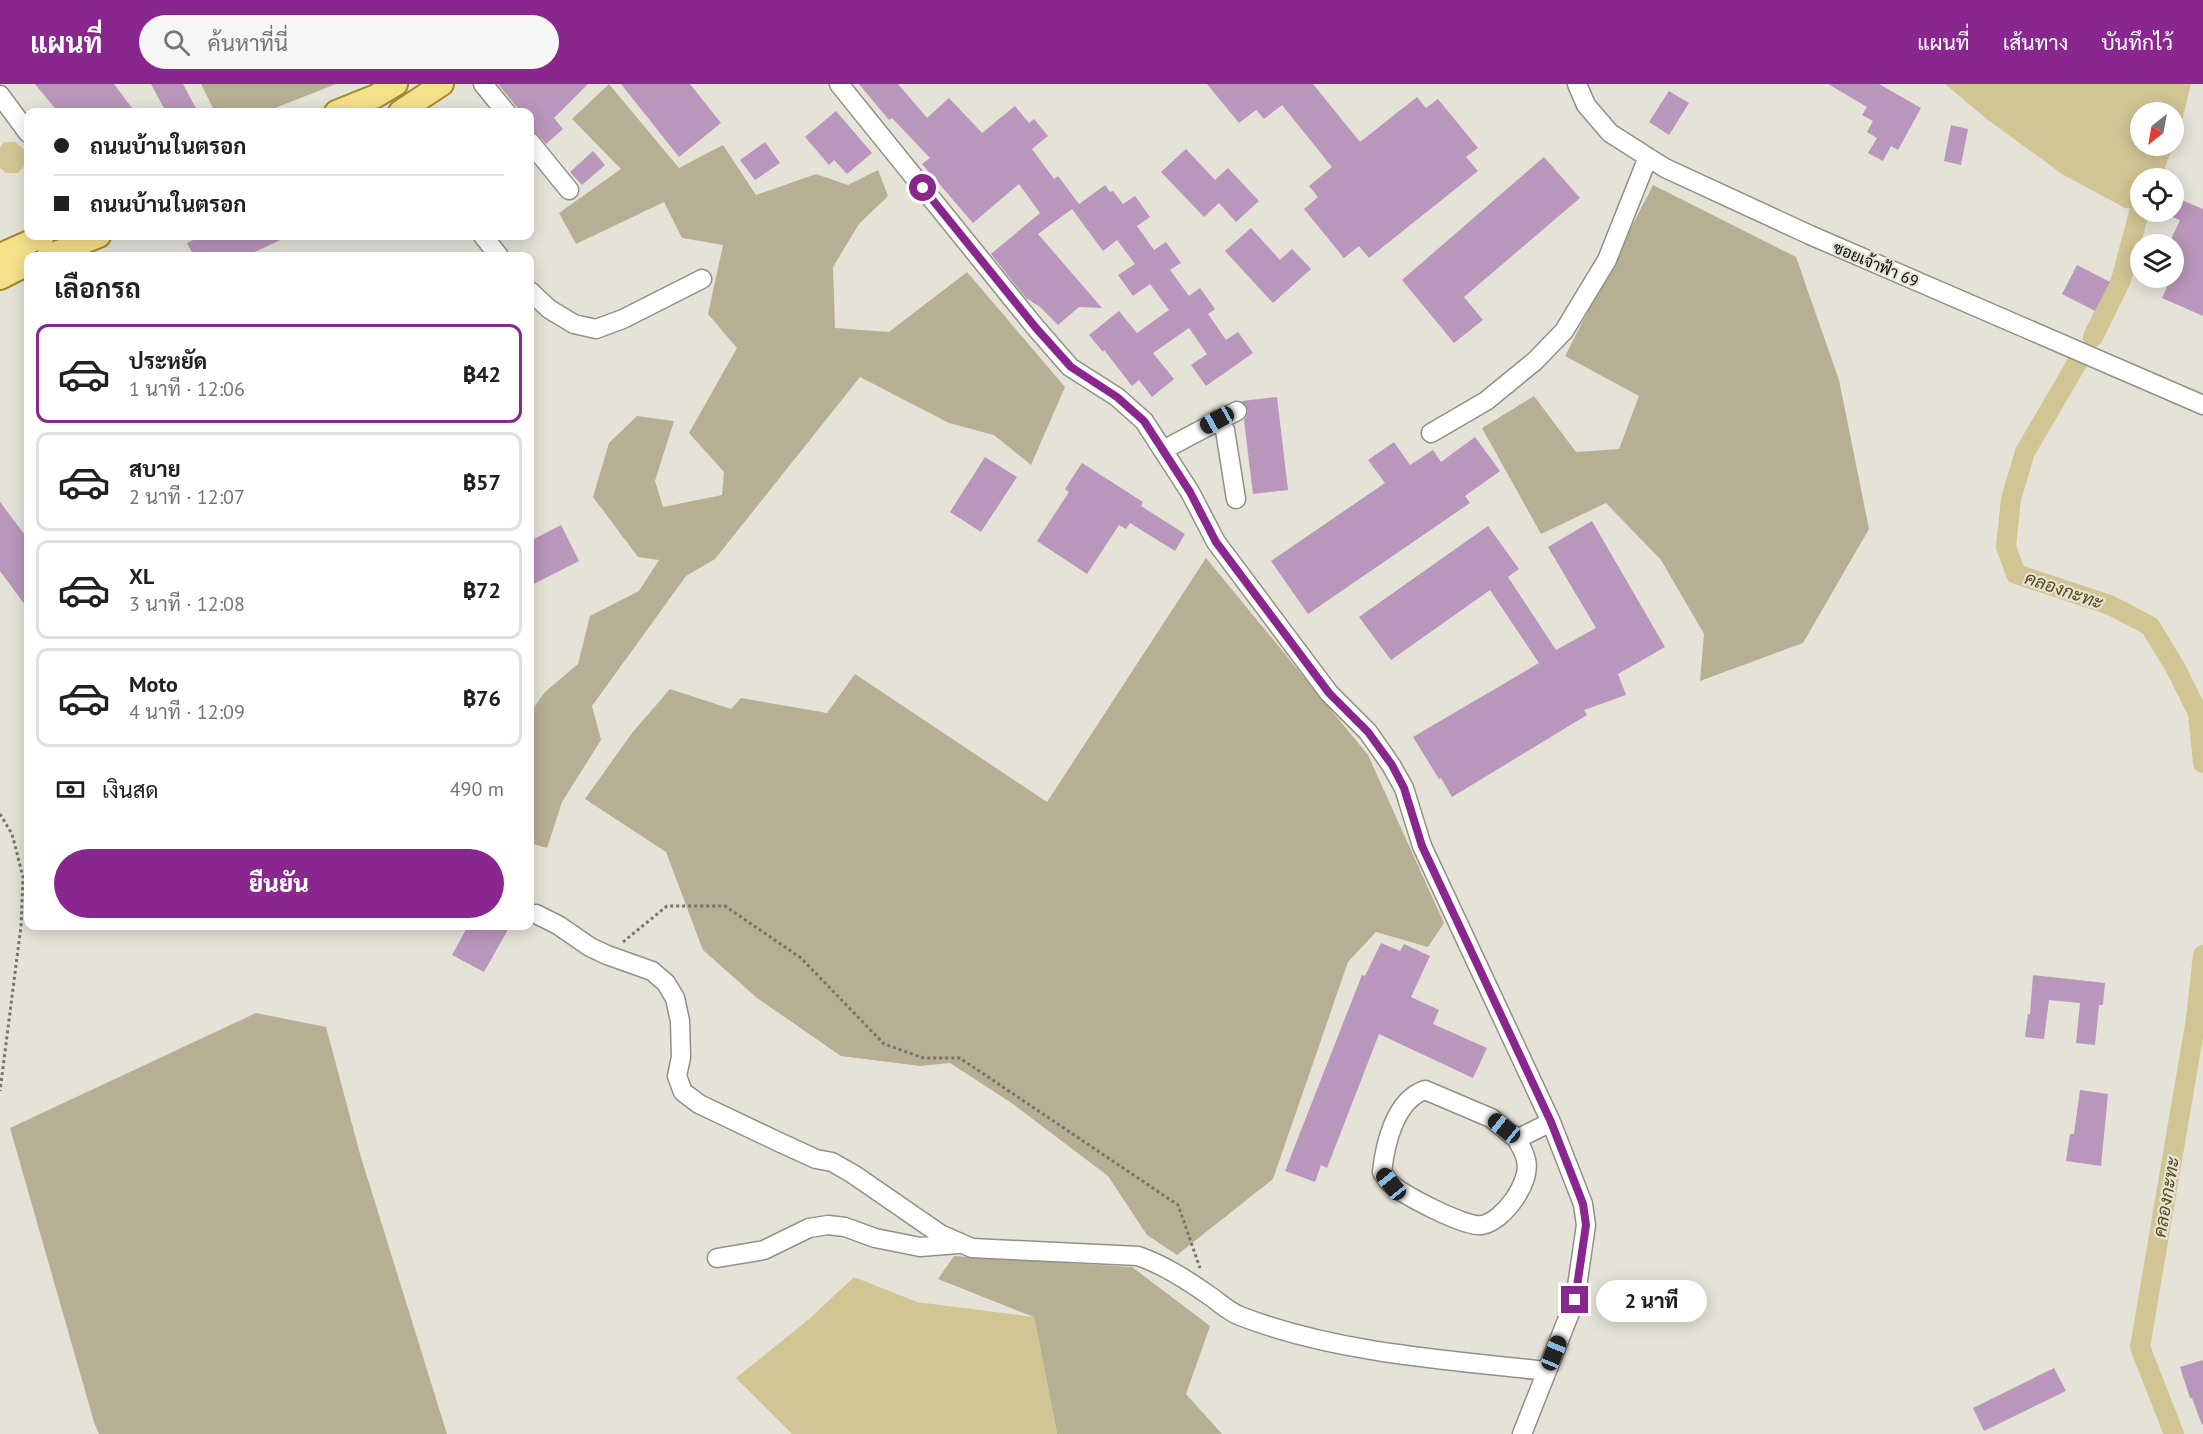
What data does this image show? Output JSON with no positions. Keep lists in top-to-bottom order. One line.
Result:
{"streets":{"street":["ซอยเจ้าฟ้า 69"]},"water":["คลองกะทะ"],"north":"bottom left","page":{"header":"แผนที่","search":"ค้นหาที่นี่","nav":["แผนที่","เส้นทาง","บันทึกไว้"],"banner":["ถนนบ้านในตรอก","ถนนบ้านในตรอก"],"heading":"เลือกรถ","list":[{"name":"ประหยัด","note":"1 นาที · 12:06","value":"฿42"},{"name":"สบาย","note":"2 นาที · 12:07","value":"฿57"},{"name":"XL","note":"3 นาที · 12:08","value":"฿72"},{"name":"Moto","note":"4 นาที · 12:09","value":"฿76"}],"pay":["เงินสด","490 m"],"buttons":"ยืนยัน","bubble":"2 นาที"}}
